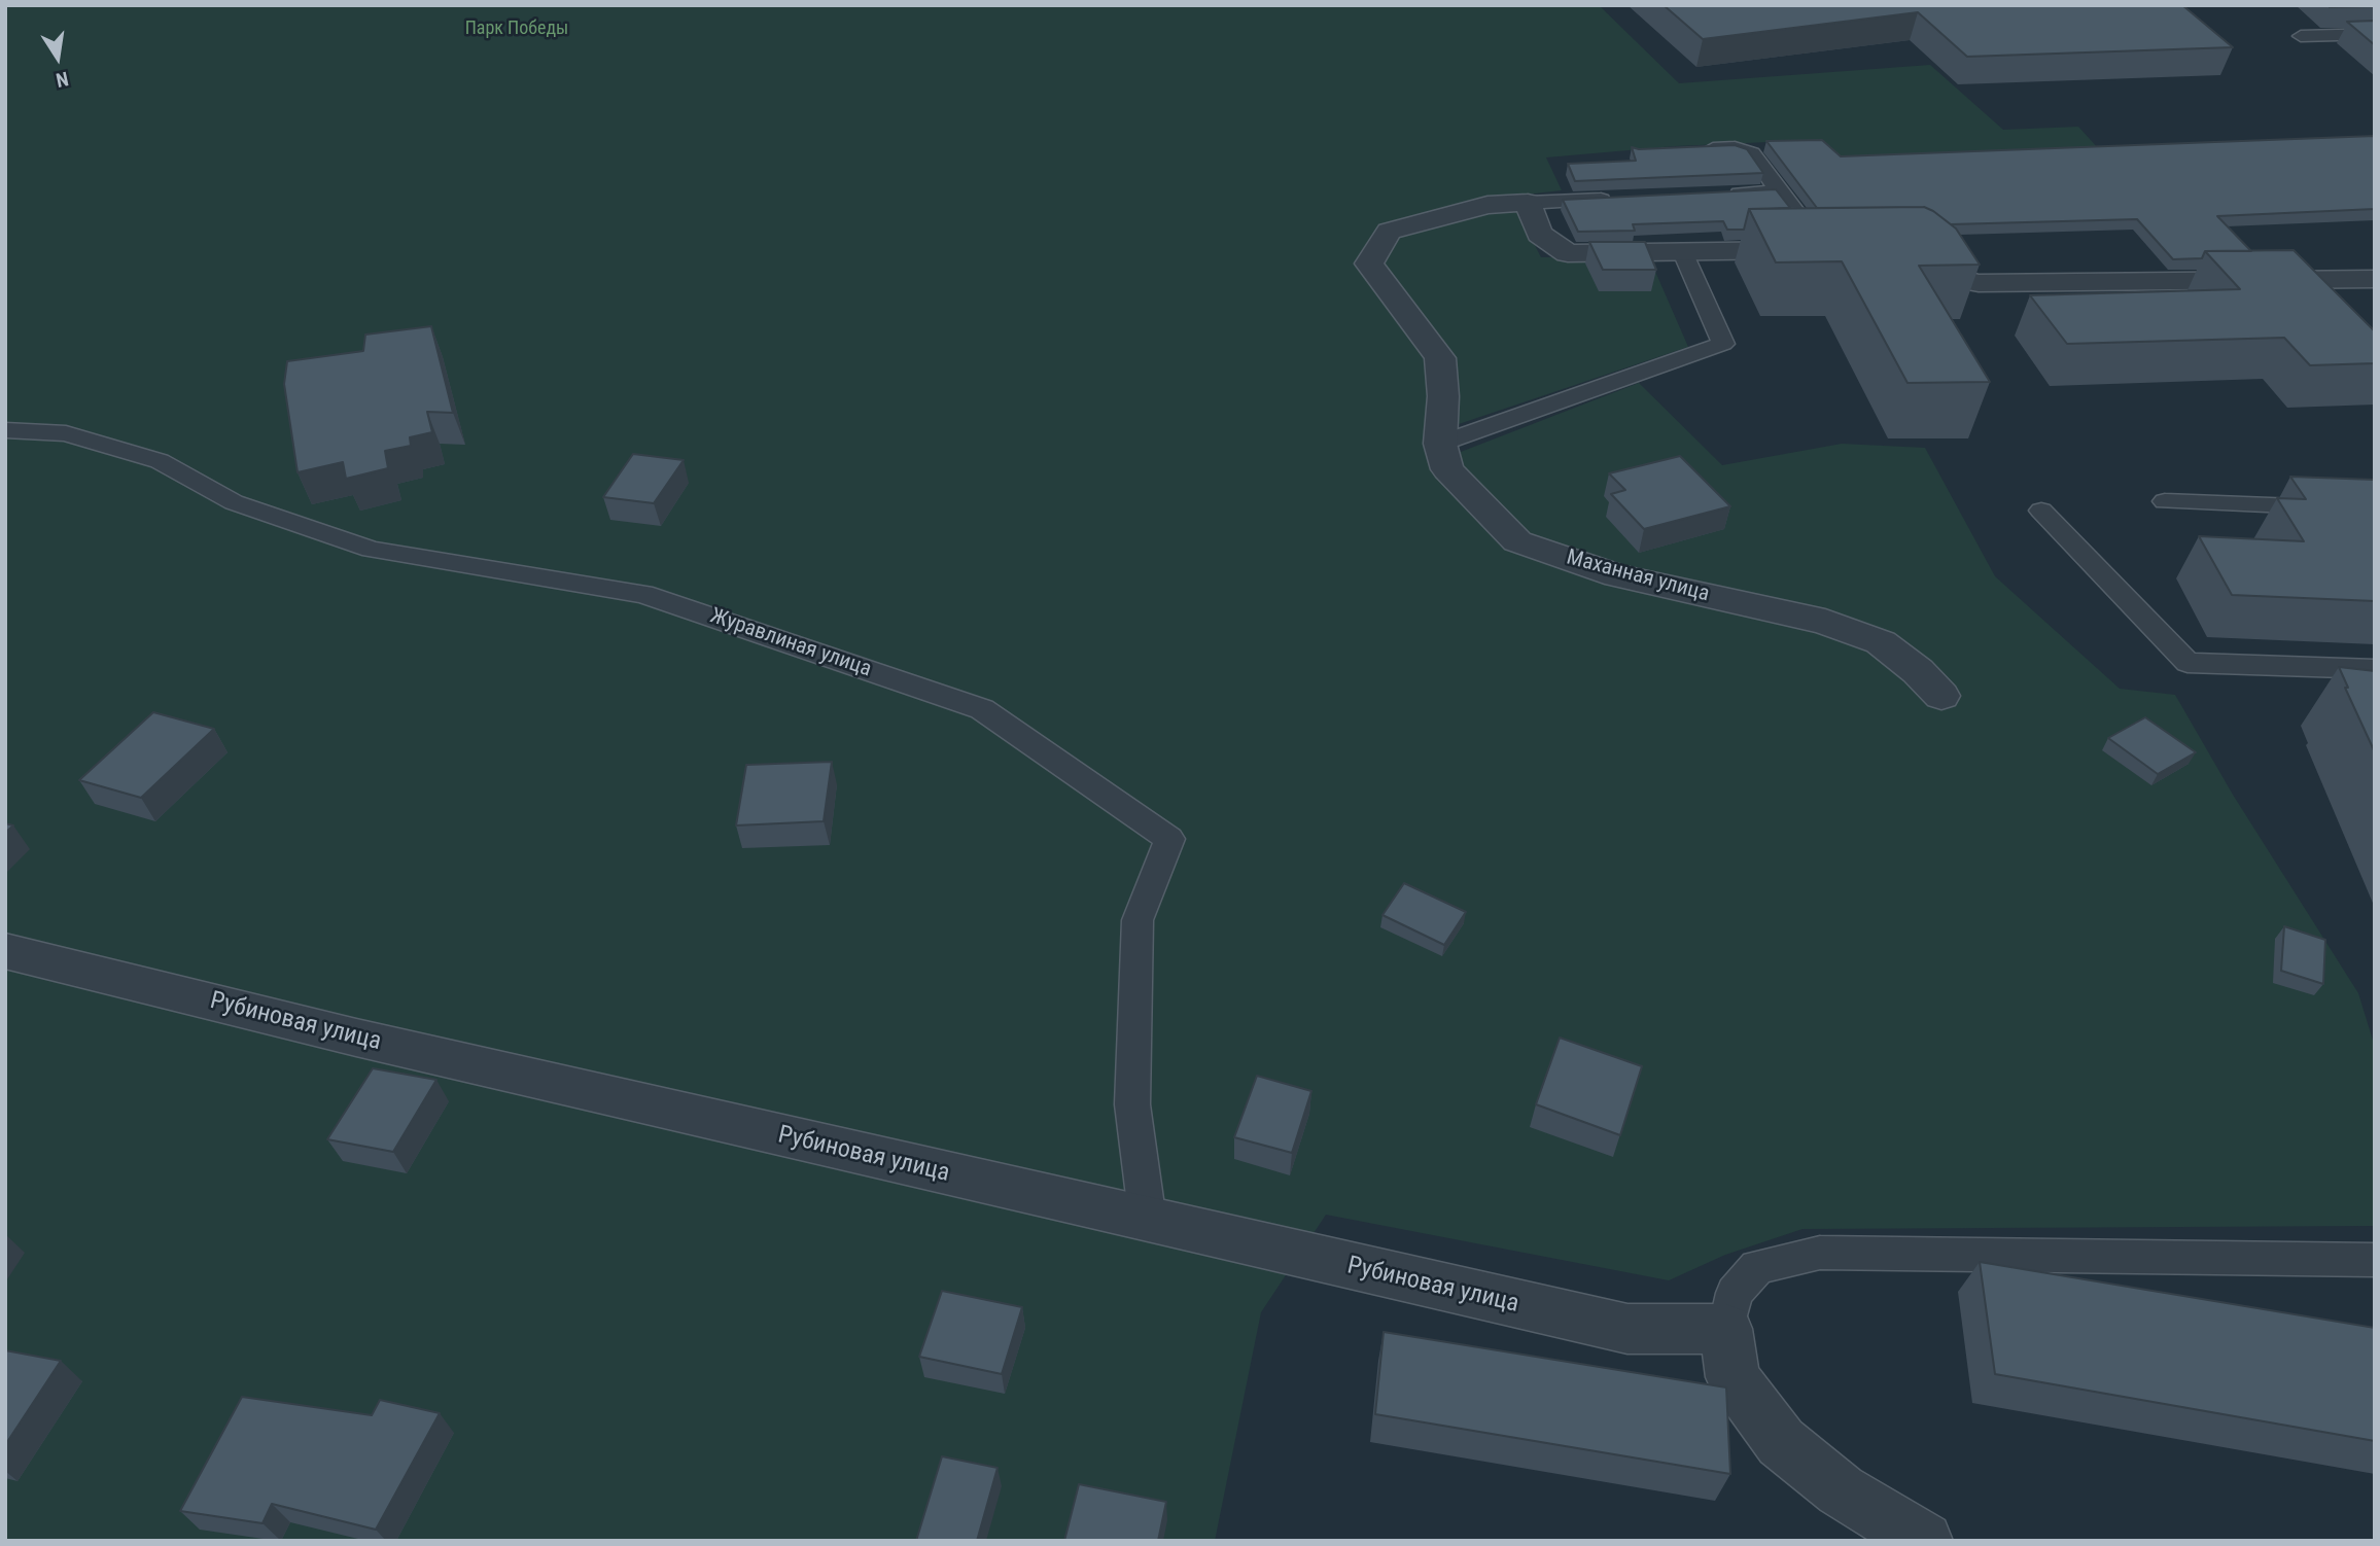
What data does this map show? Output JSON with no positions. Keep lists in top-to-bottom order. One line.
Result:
{"streets":{"street":["Маханная улица","Рубиновая улица"],"lane":["Журавлиная улица"]},"crossings":[["Журавлиная улица","Рубиновая улица"]],"parks":["Парк Победы"],"north":"bottom"}
